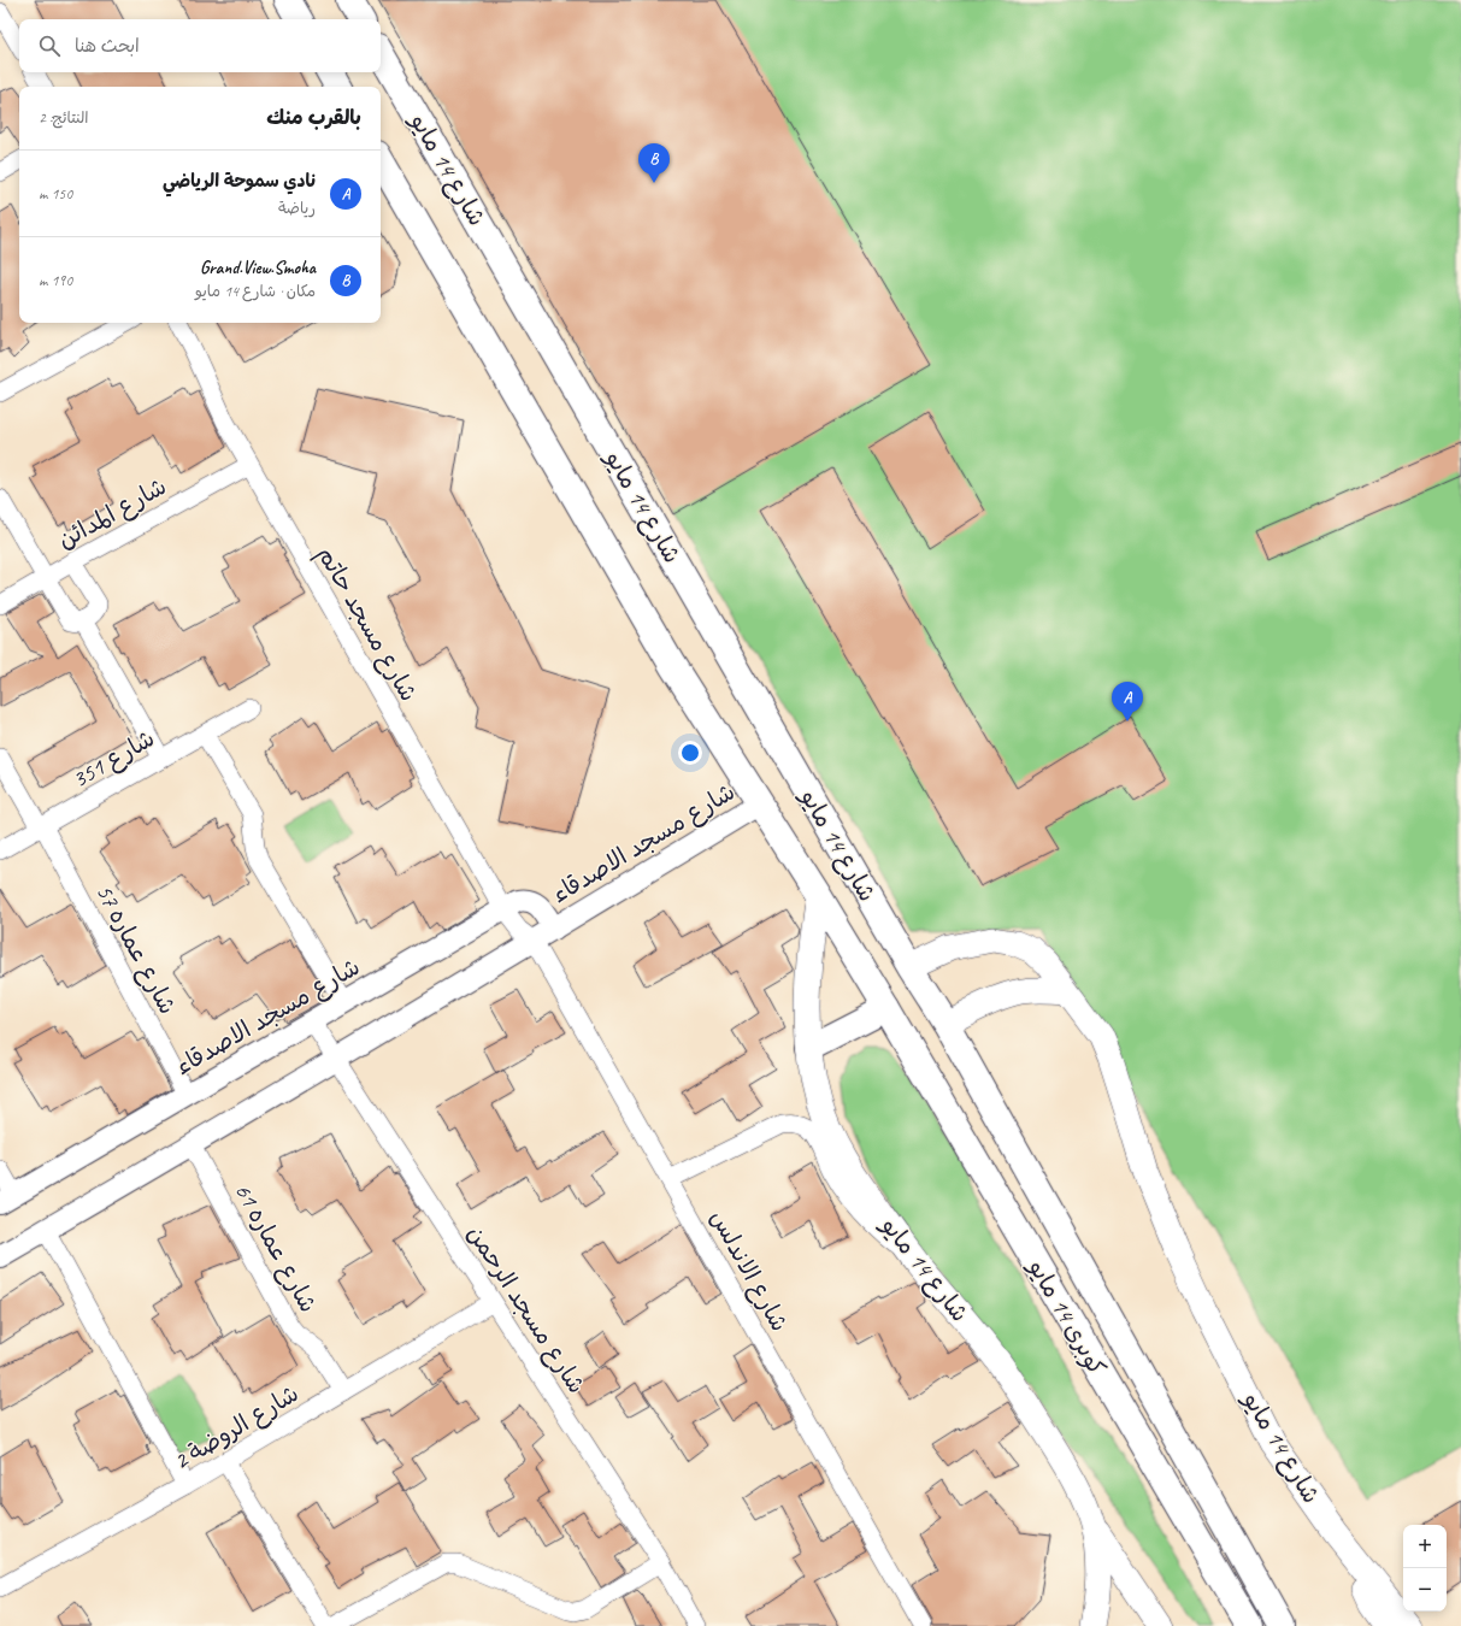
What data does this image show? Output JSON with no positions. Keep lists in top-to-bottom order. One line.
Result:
{"streets":{"main road":["شارع 14 مايو","كوبرى 14 مايو"],"street":["شارع المدائن","شارع مسجد حاتم","شارع 351","شارع مسجد الاصدقاء","شارع عماره 57","شارع عماره 61","شارع الاندلس","شارع مسجد الرحمن","شارع الروضة 2"]},"crossings":[["شارع 14 مايو","شارع مسجد الاصدقاء"],["شارع 14 مايو","كوبرى 14 مايو"],["شارع المدائن","شارع مسجد حاتم"],["شارع مسجد حاتم","شارع مسجد الاصدقاء"],["شارع مسجد حاتم","شارع الاندلس"],["شارع 351","شارع عماره 57"],["شارع مسجد الاصدقاء","شارع عماره 57"],["شارع مسجد الاصدقاء","شارع عماره 61"],["شارع مسجد الاصدقاء","شارع الاندلس"],["شارع مسجد الاصدقاء","شارع مسجد الرحمن"],["شارع عماره 61","شارع الروضة 2"],["شارع مسجد الرحمن","شارع الروضة 2"]],"page":{"search":"ابحث هنا","heading":["بالقرب منك","النتائج: 2"],"pins":["B","A"],"list":[{"mark":"A","name":"نادي سموحة الرياضي","note":"رياضة","value":"150 m"},{"mark":"B","name":"Grand.View.Smoha","note":"مكان · شارع 14 مايو","value":"190 m"}],"map_buttons":["+","−"]}}
